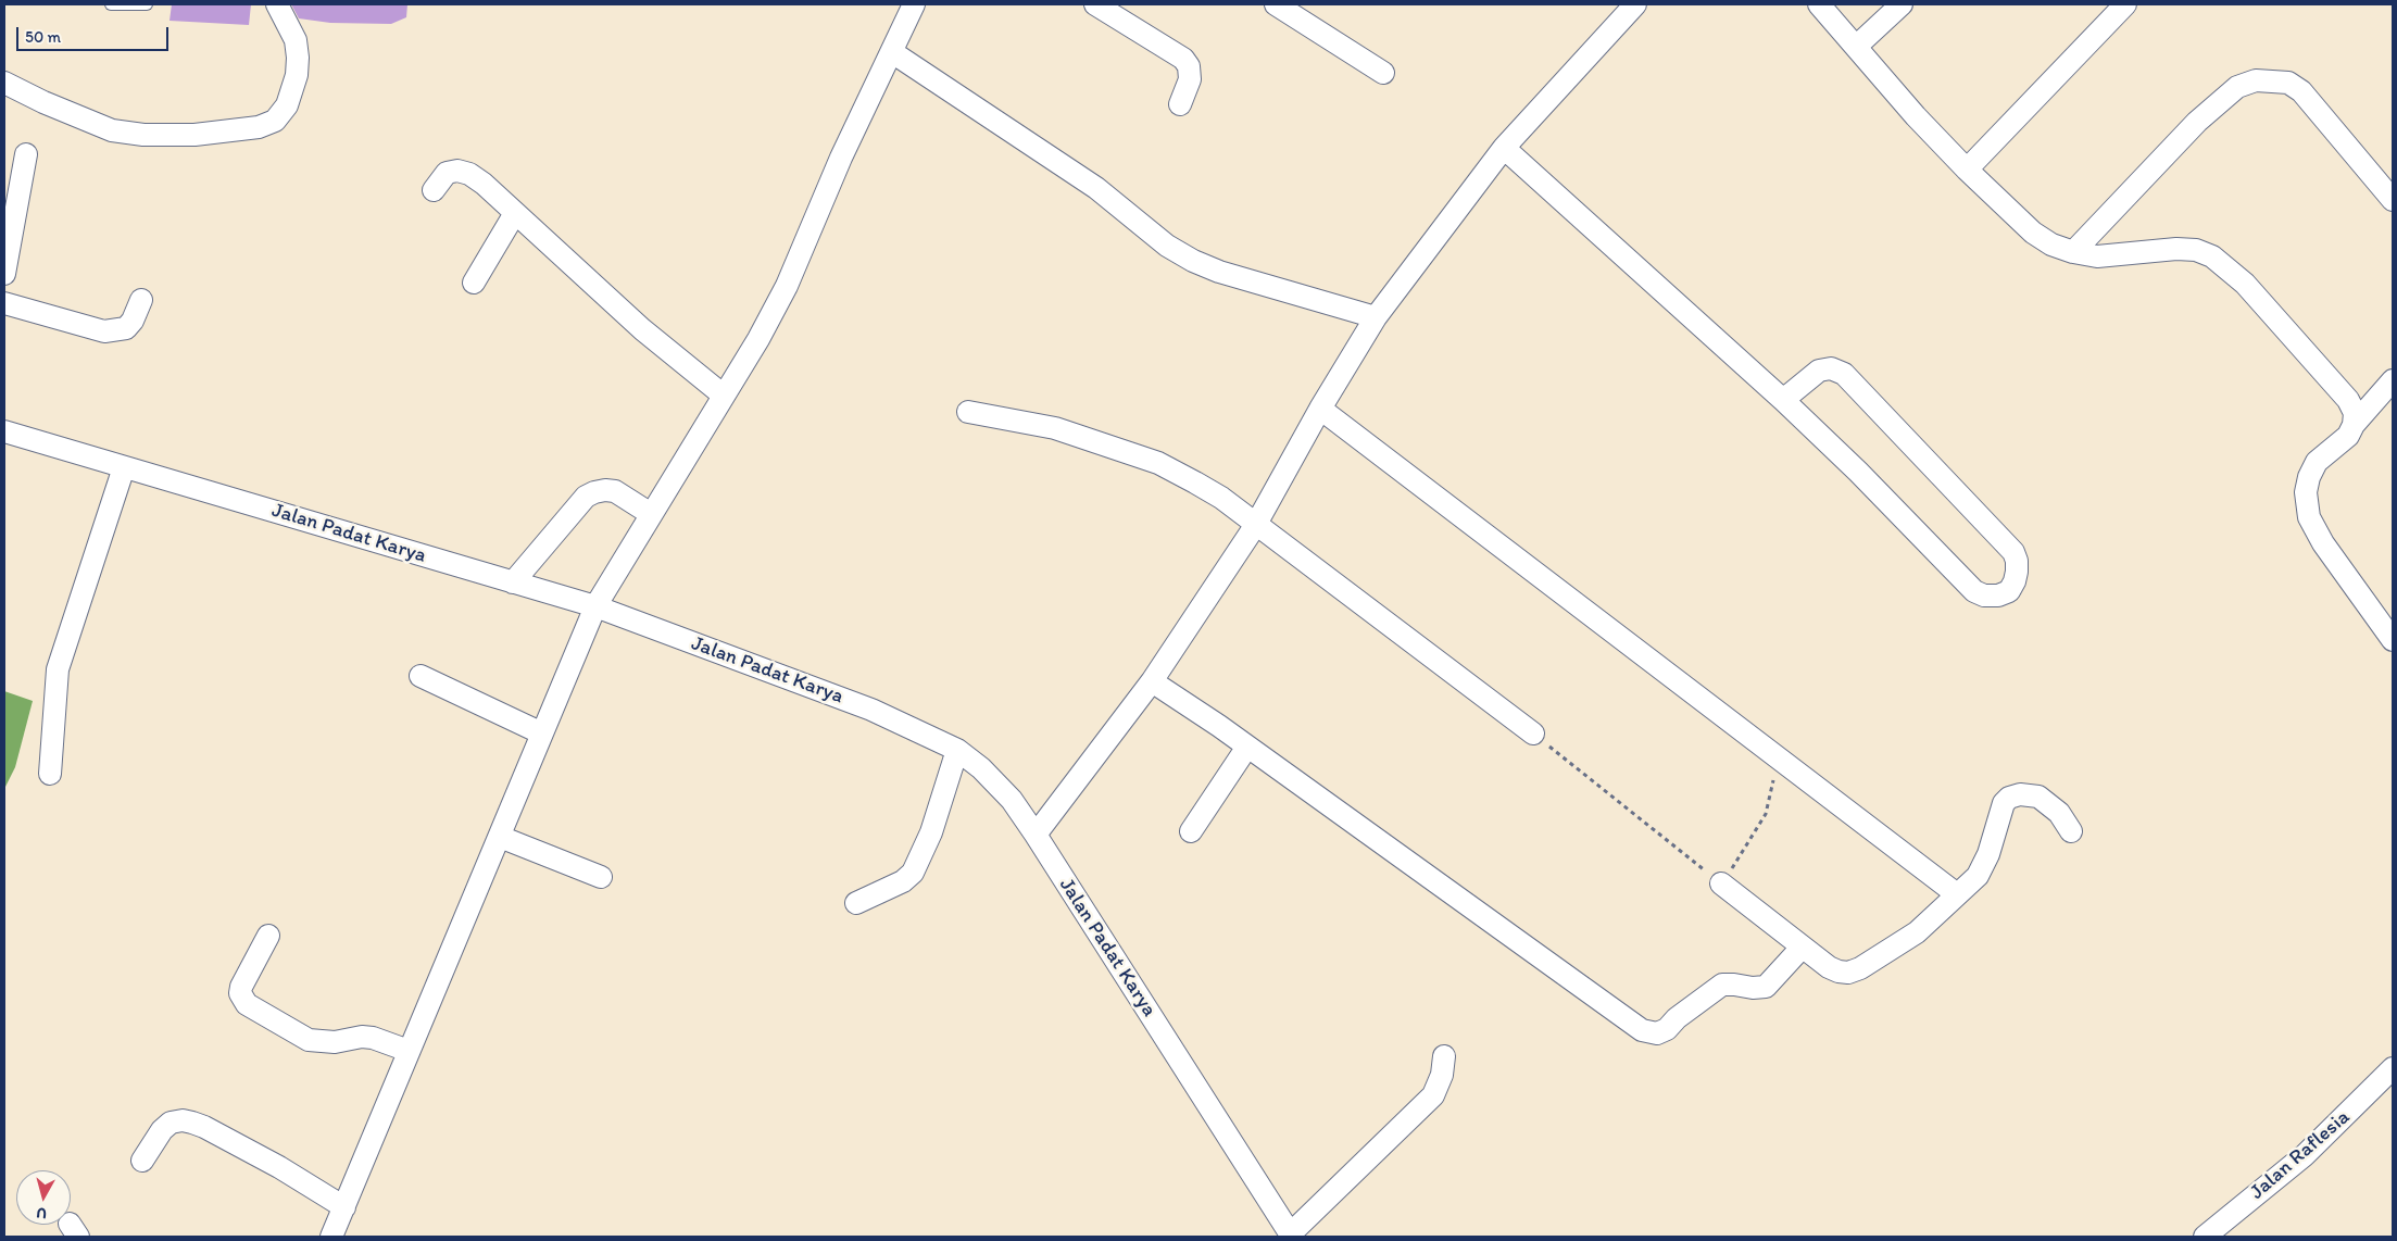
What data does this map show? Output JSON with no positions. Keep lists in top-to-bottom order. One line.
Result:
{"streets":{"street":["Jalan Padat Karya","Jalan Raflesia"]},"scale_bar":"50 m","north":"bottom"}
